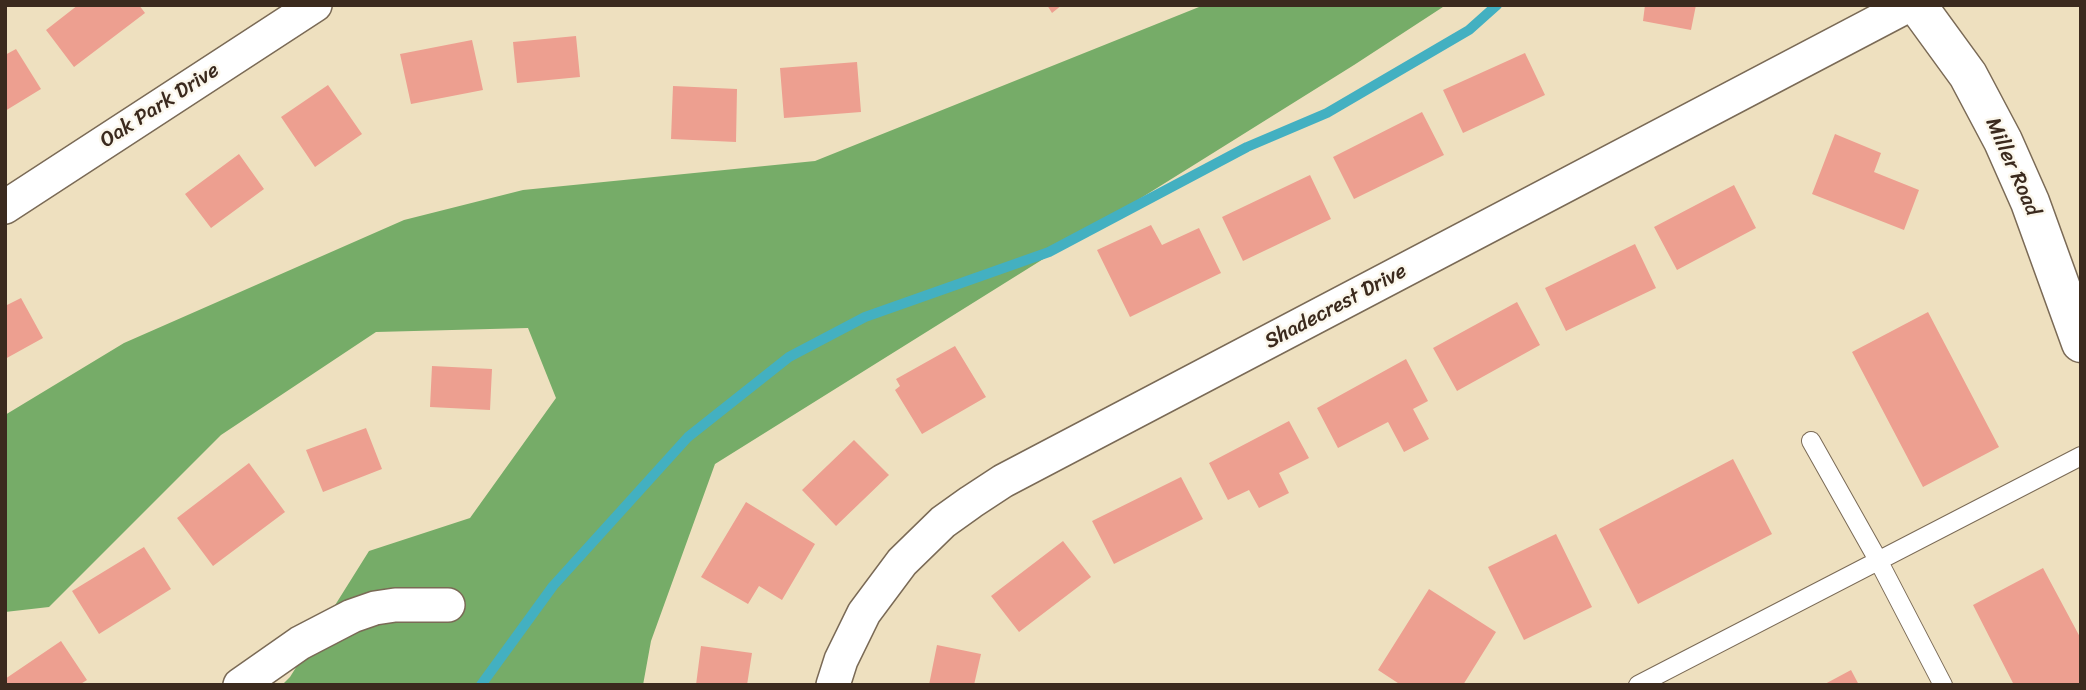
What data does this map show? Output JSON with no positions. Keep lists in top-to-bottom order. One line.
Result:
{"streets":{"street":["Oak Park Drive","Miller Road","Shadecrest Drive"]}}
